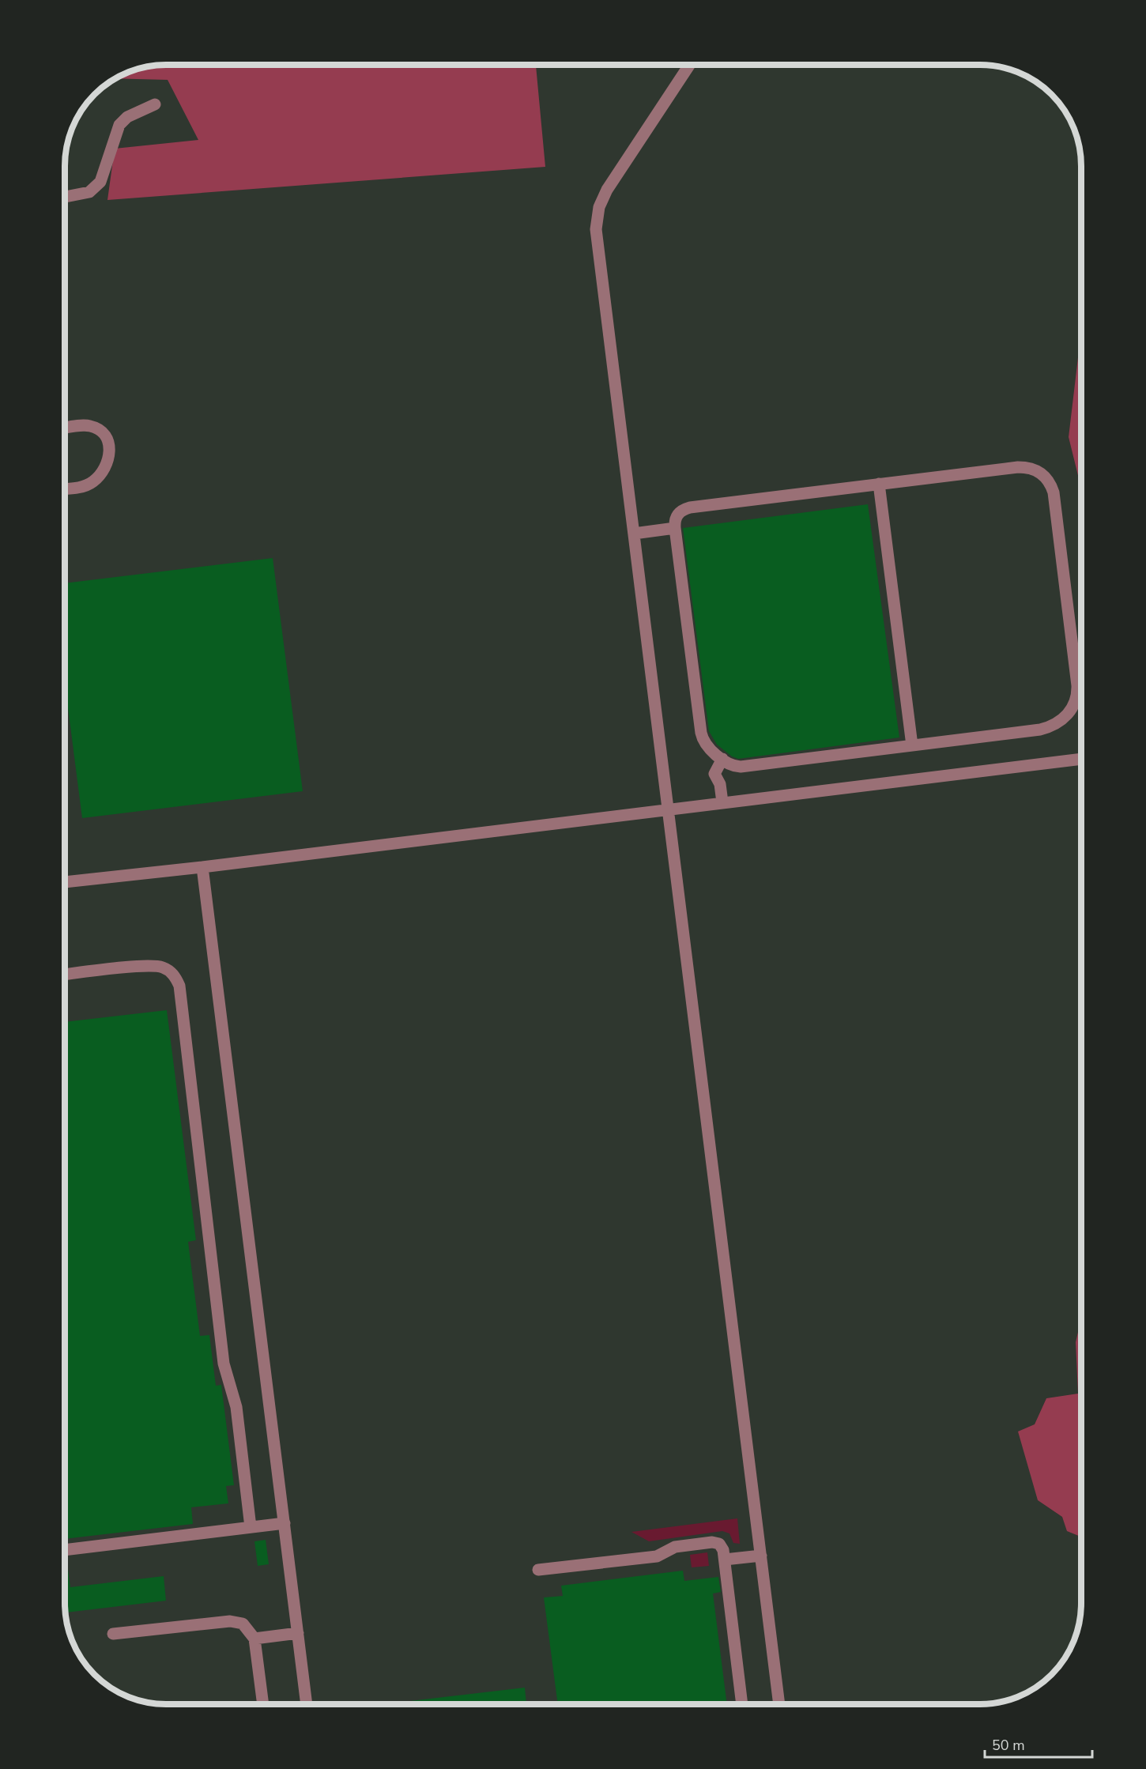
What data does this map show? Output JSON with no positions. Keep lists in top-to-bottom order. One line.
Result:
{"scale_bar":"50 m"}
